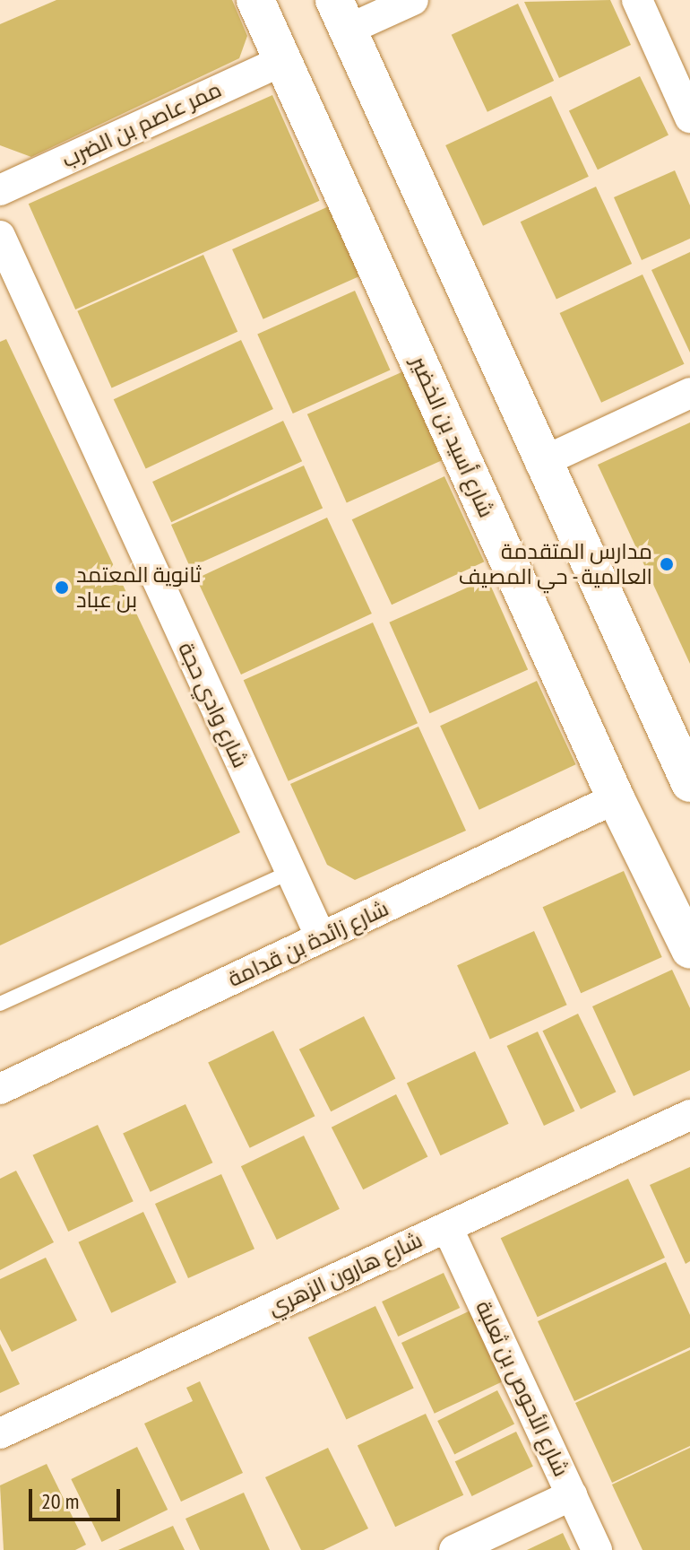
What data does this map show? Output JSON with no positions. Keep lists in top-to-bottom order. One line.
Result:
{"streets":{"street":["ممر عاصم بن الضرب","شارع أسيد بن الخضير","شارع وادي حجة","شارع زائدة بن قدامة","شارع هارون الزهري","شارع الأحوص بن ثعلبة"]},"crossings":[["ممر عاصم بن الضرب","شارع أسيد بن الخضير"],["شارع أسيد بن الخضير","شارع زائدة بن قدامة"],["شارع وادي حجة","شارع زائدة بن قدامة"],["شارع هارون الزهري","شارع الأحوص بن ثعلبة"]],"places":["مدارس المتقدمة العالمية - حي المصيف","ثانوية المعتمد بن عباد"],"scale_bar":"20 m"}
